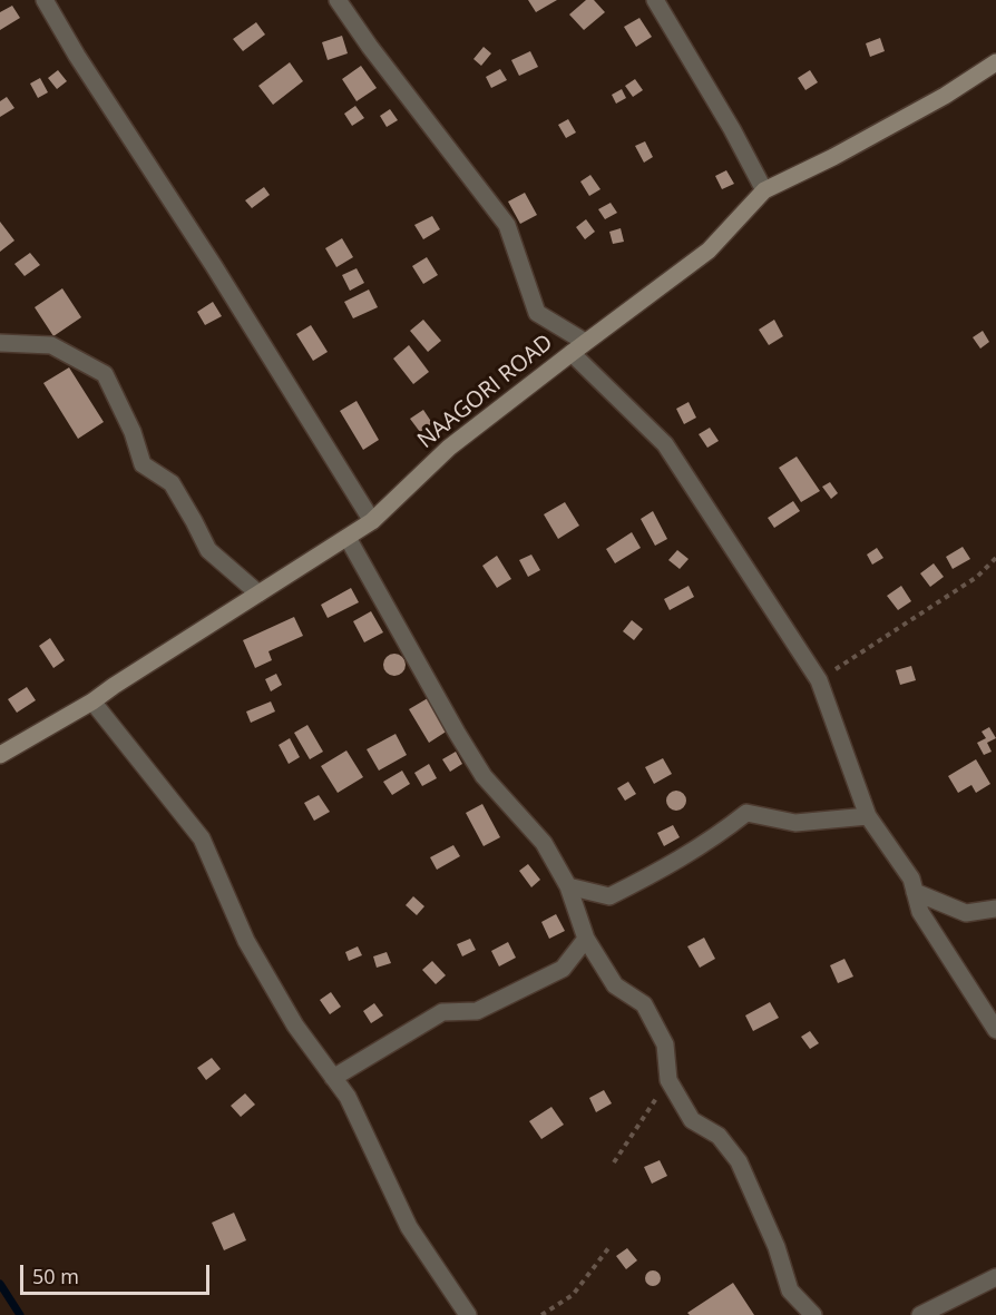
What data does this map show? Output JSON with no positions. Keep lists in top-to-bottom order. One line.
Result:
{"streets":{"street":["NAAGORI ROAD"]},"scale_bar":"50 m"}
